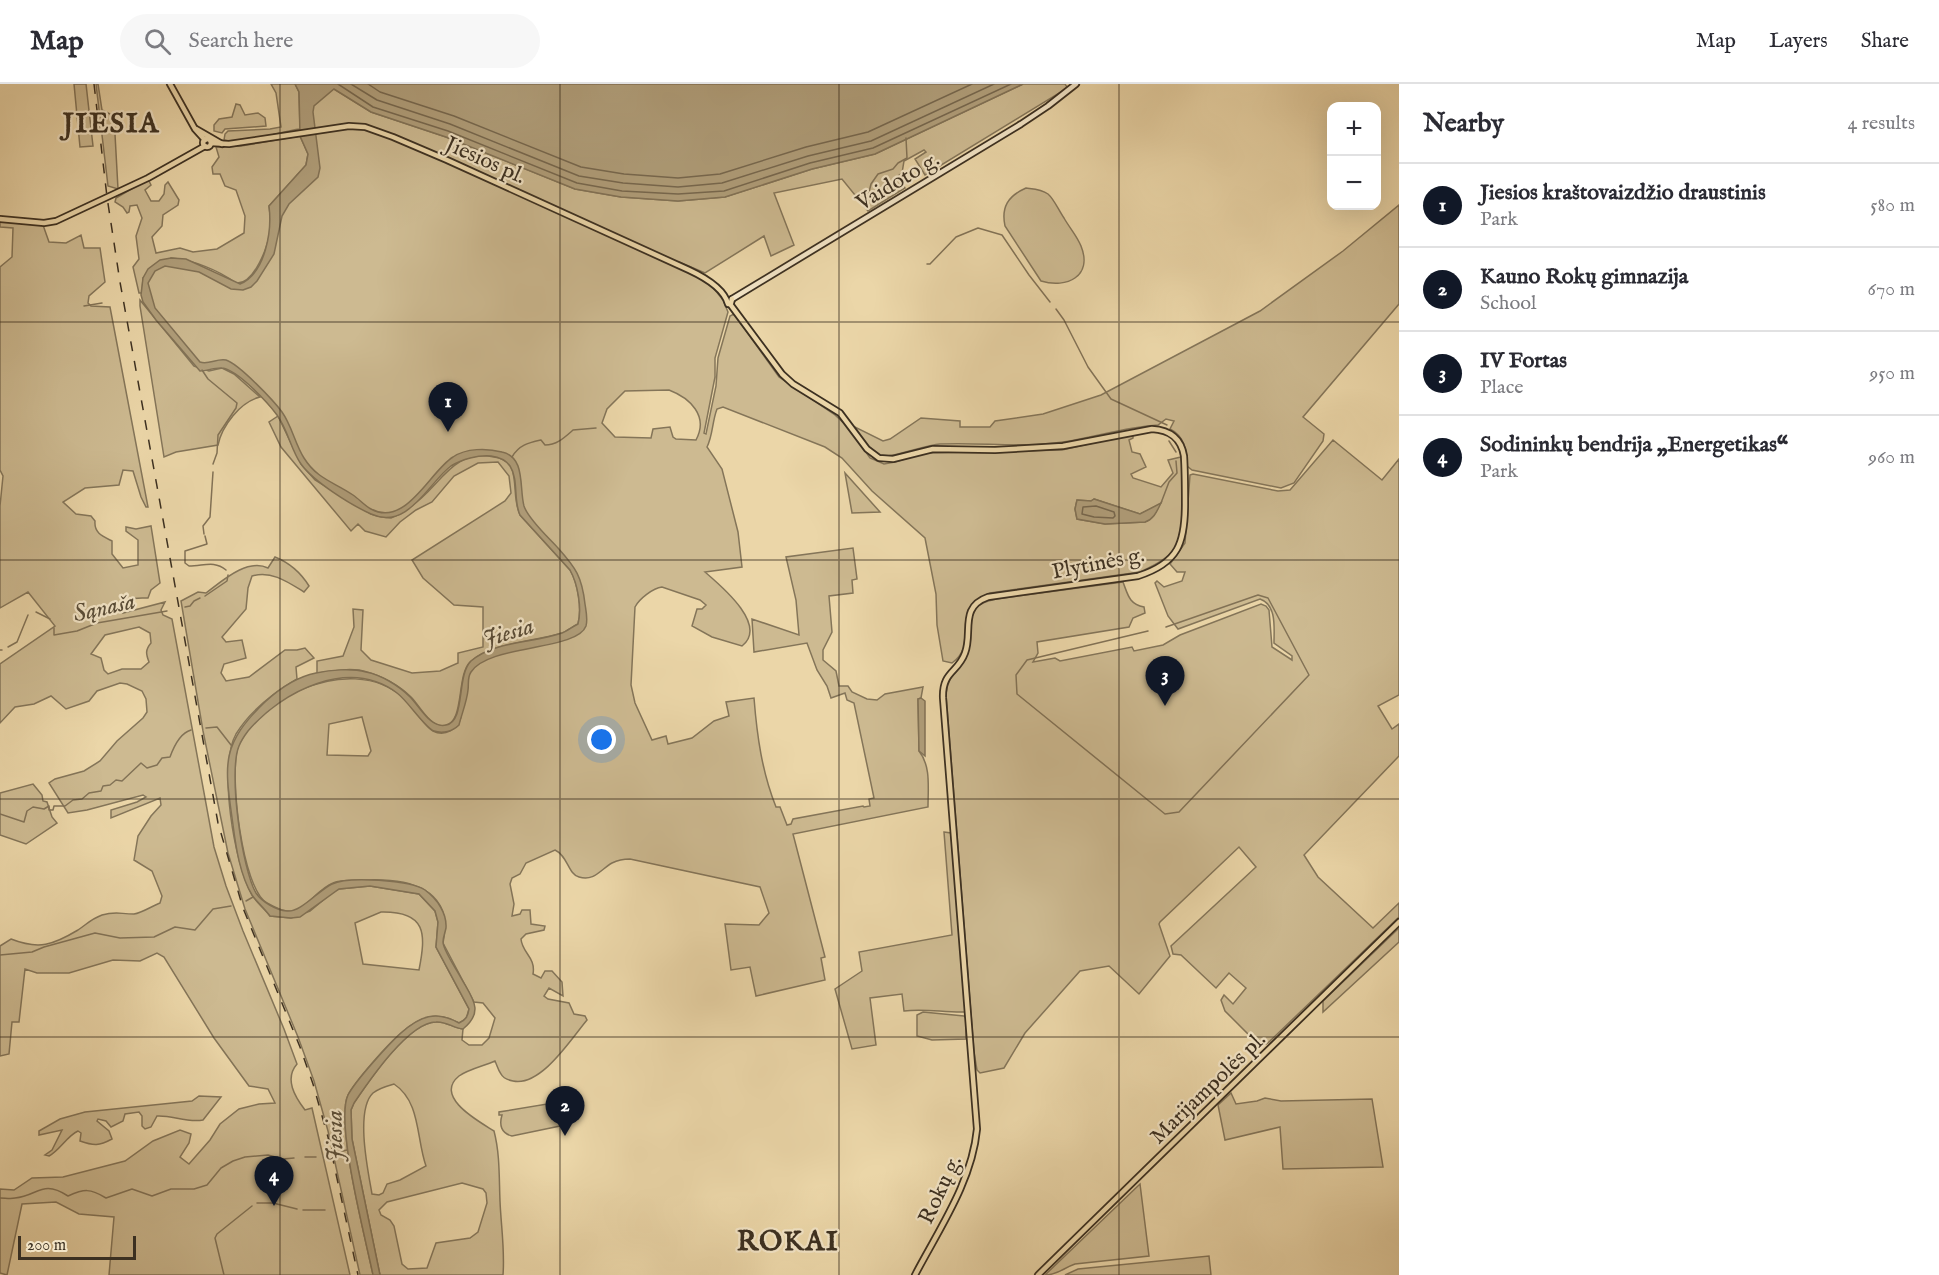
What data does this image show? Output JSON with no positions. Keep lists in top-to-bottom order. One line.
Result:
{"streets":{"main road":["Jiesios pl.","Vaidoto g.","Plytinės g.","Marijampolės pl.","Rokų g."]},"crossings":[["Jiesios pl.","Vaidoto g."],["Jiesios pl.","Plytinės g."],["Vaidoto g.","Plytinės g."],["Plytinės g.","Rokų g."]],"districts":["JIESIA","ROKAI"],"water":["Sąnaša","Jiesia"],"scale_bar":"200 m","page":{"header":"Map","search":"Search here","nav":["Map","Layers","Share"],"heading":["Nearby","4 results"],"map_buttons":["+","−"],"list":[{"mark":"1","name":"Jiesios kraštovaizdžio draustinis","note":"Park","value":"580 m"},{"mark":"2","name":"Kauno Rokų gimnazija","note":"School","value":"670 m"},{"mark":"3","name":"IV Fortas","note":"Place","value":"950 m"},{"mark":"4","name":"Sodininkų bendrija „Energetikas“","note":"Park","value":"960 m"}],"pins":["1","3","2","4"],"scale":"200 m"}}
